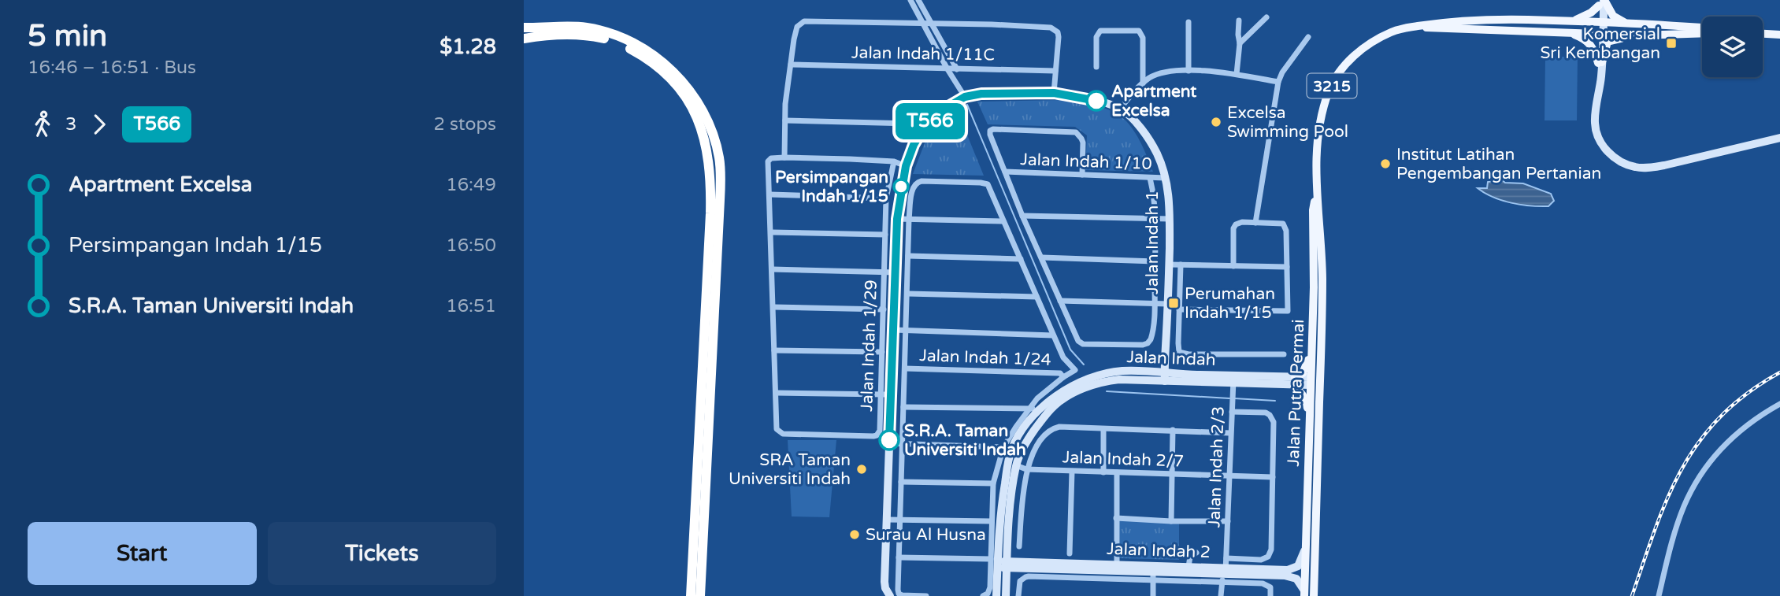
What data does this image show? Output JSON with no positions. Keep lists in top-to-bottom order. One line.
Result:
{"streets":{"main road":["3215","Jalan Putra Permai"],"street":["Jalan Indah 1/11C","Jalan Indah 1/10","Jalan Indah 1","Jalan Indah 1/29","Jalan Indah 1/24","Jalan Indah","Jalan Indah 2/7","Jalan Indah 2/3","Jalan Indah 2"]},"crossings":[["3215","Jalan Putra Permai"],["Jalan Indah 1/10","Jalan Indah 1"],["Jalan Indah 1","Jalan Indah"],["Jalan Indah","Jalan Putra Permai"],["Jalan Indah","Jalan Indah 2/7"],["Jalan Indah","Jalan Indah 2/3"],["Jalan Indah","Jalan Indah 2"],["Jalan Putra Permai","Jalan Indah 2"],["Jalan Indah 2/7","Jalan Indah 2/3"],["Jalan Indah 2/3","Jalan Indah 2"]],"places":{"transit":["Komersial Sri Kembangan","Perumahan Indah 1/15"],"other":["Apartment Excelsa","Excelsa Swimming Pool","Institut Latihan Pengembangan Pertanian","Persimpangan Indah 1/15","S.R.A. Taman Universiti Indah","SRA Taman Universiti Indah","Surau Al Husna"]},"lines":["bus line T566"],"page":{"heading":["5 min","16:46 – 16:51 · Bus","$1.28"],"on_map":"T566","legs":["3","T566","2 stops"],"list":[{"name":"Apartment Excelsa","value":"16:49"},{"name":"Persimpangan Indah 1/15","value":"16:50"},{"name":"S.R.A. Taman Universiti Indah","value":"16:51"}],"buttons":["Start","Tickets"]}}
